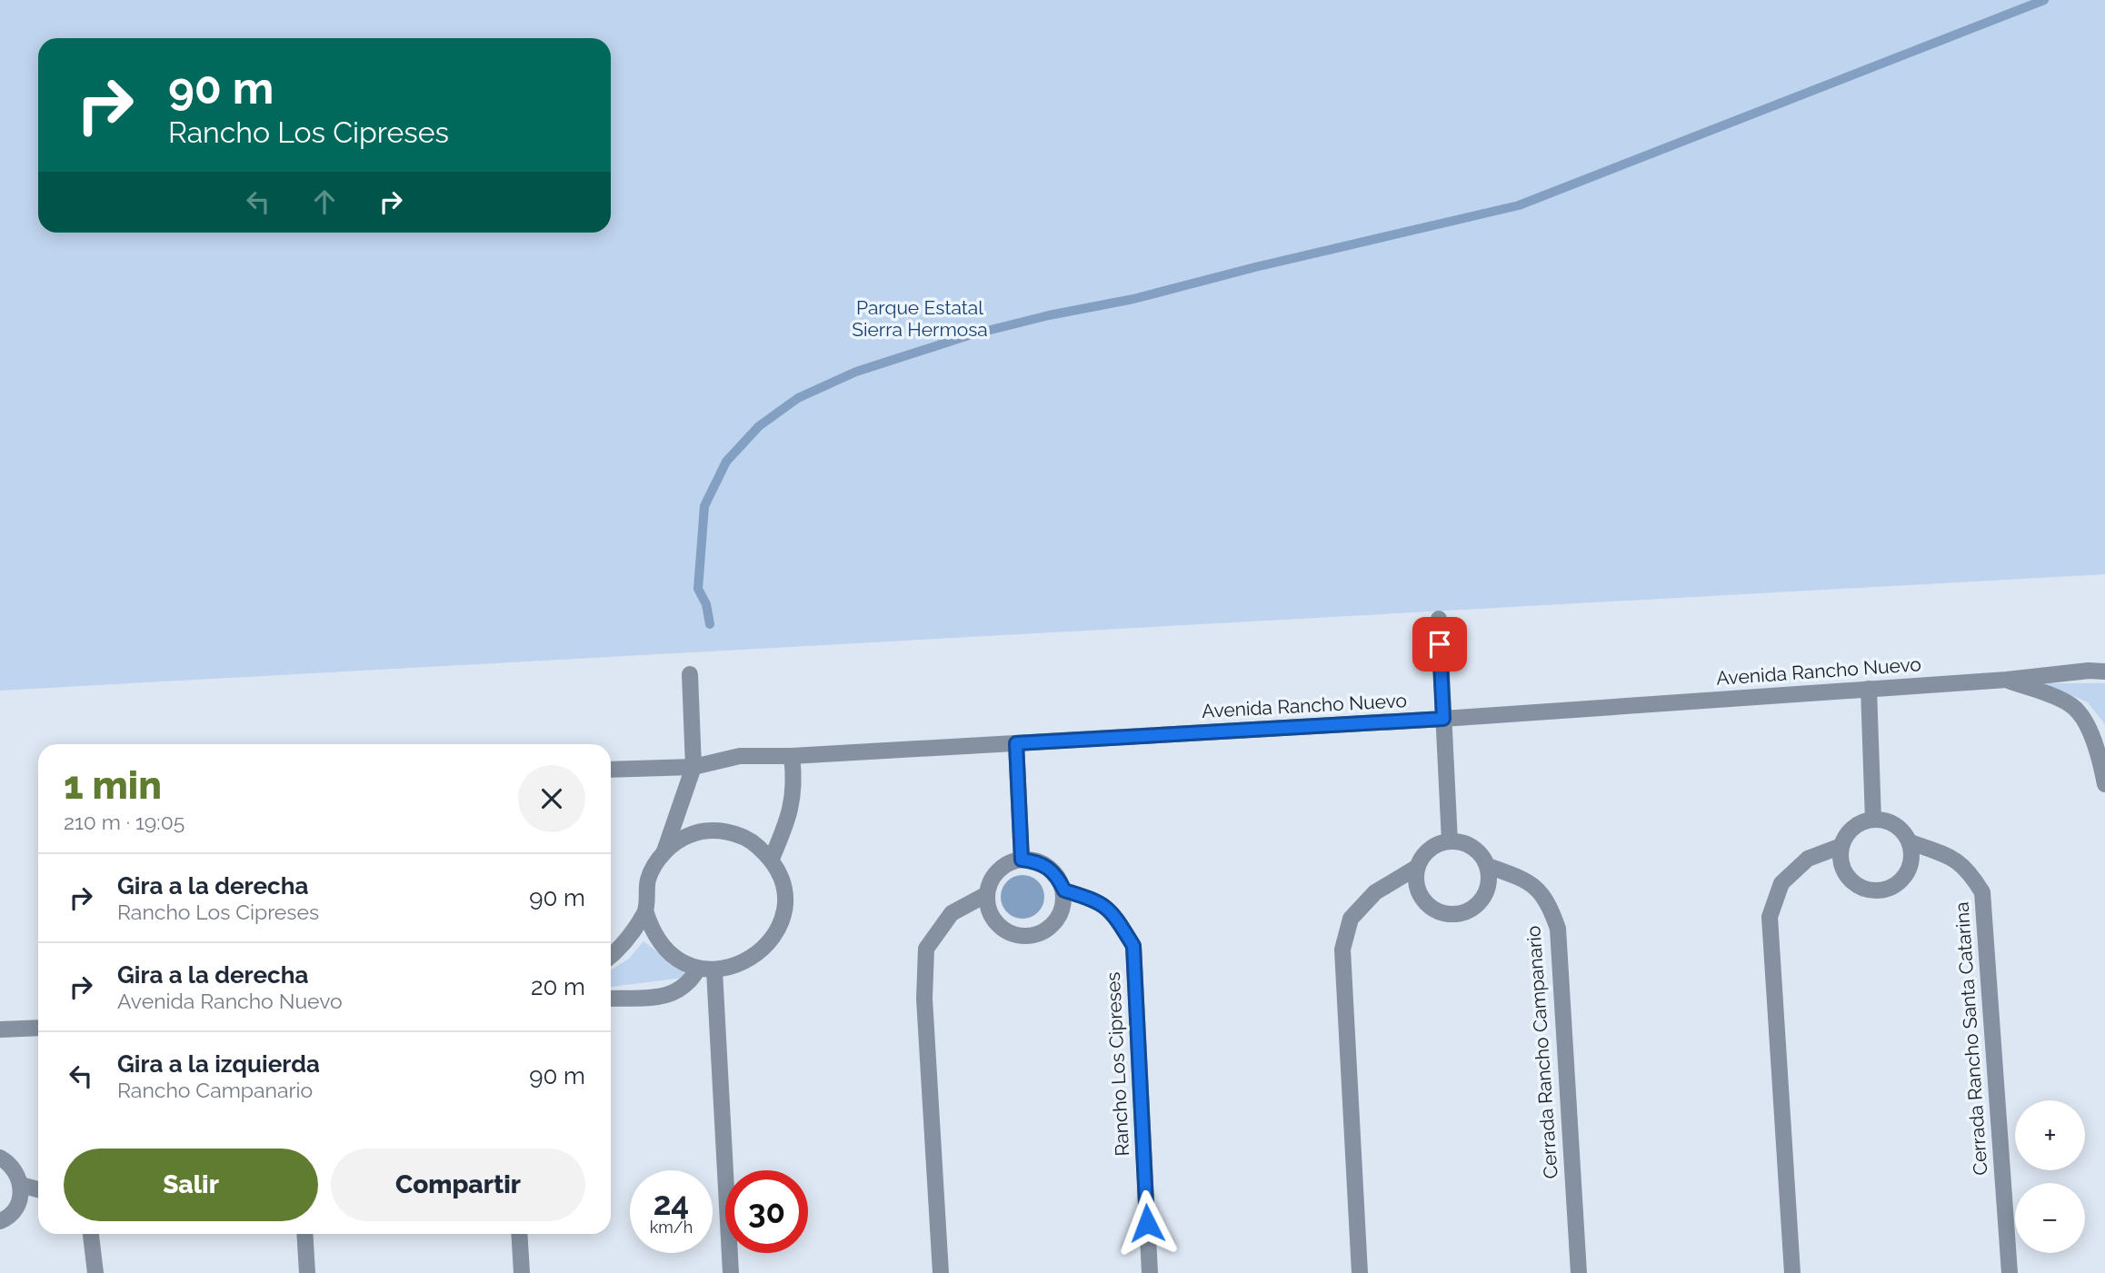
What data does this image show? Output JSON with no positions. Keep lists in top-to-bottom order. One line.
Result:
{"streets":{"street":["Avenida Rancho Nuevo","Cerrada Rancho Santa Catarina","Cerrada Rancho Campanario","Rancho Los Cipreses"]},"parks":["Parque Estatal Sierra Hermosa"],"page":{"turn":["90 m","Rancho Los Cipreses"],"heading":["1 min","210 m · 19:05"],"list":[{"name":"Gira a la derecha","note":"Rancho Los Cipreses","value":"90 m"},{"name":"Gira a la derecha","note":"Avenida Rancho Nuevo","value":"20 m"},{"name":"Gira a la izquierda","note":"Rancho Campanario","value":"90 m"}],"map_buttons":["+","−"],"buttons":["Salir","Compartir"],"speed":"24 km/h","limit":"30"}}
